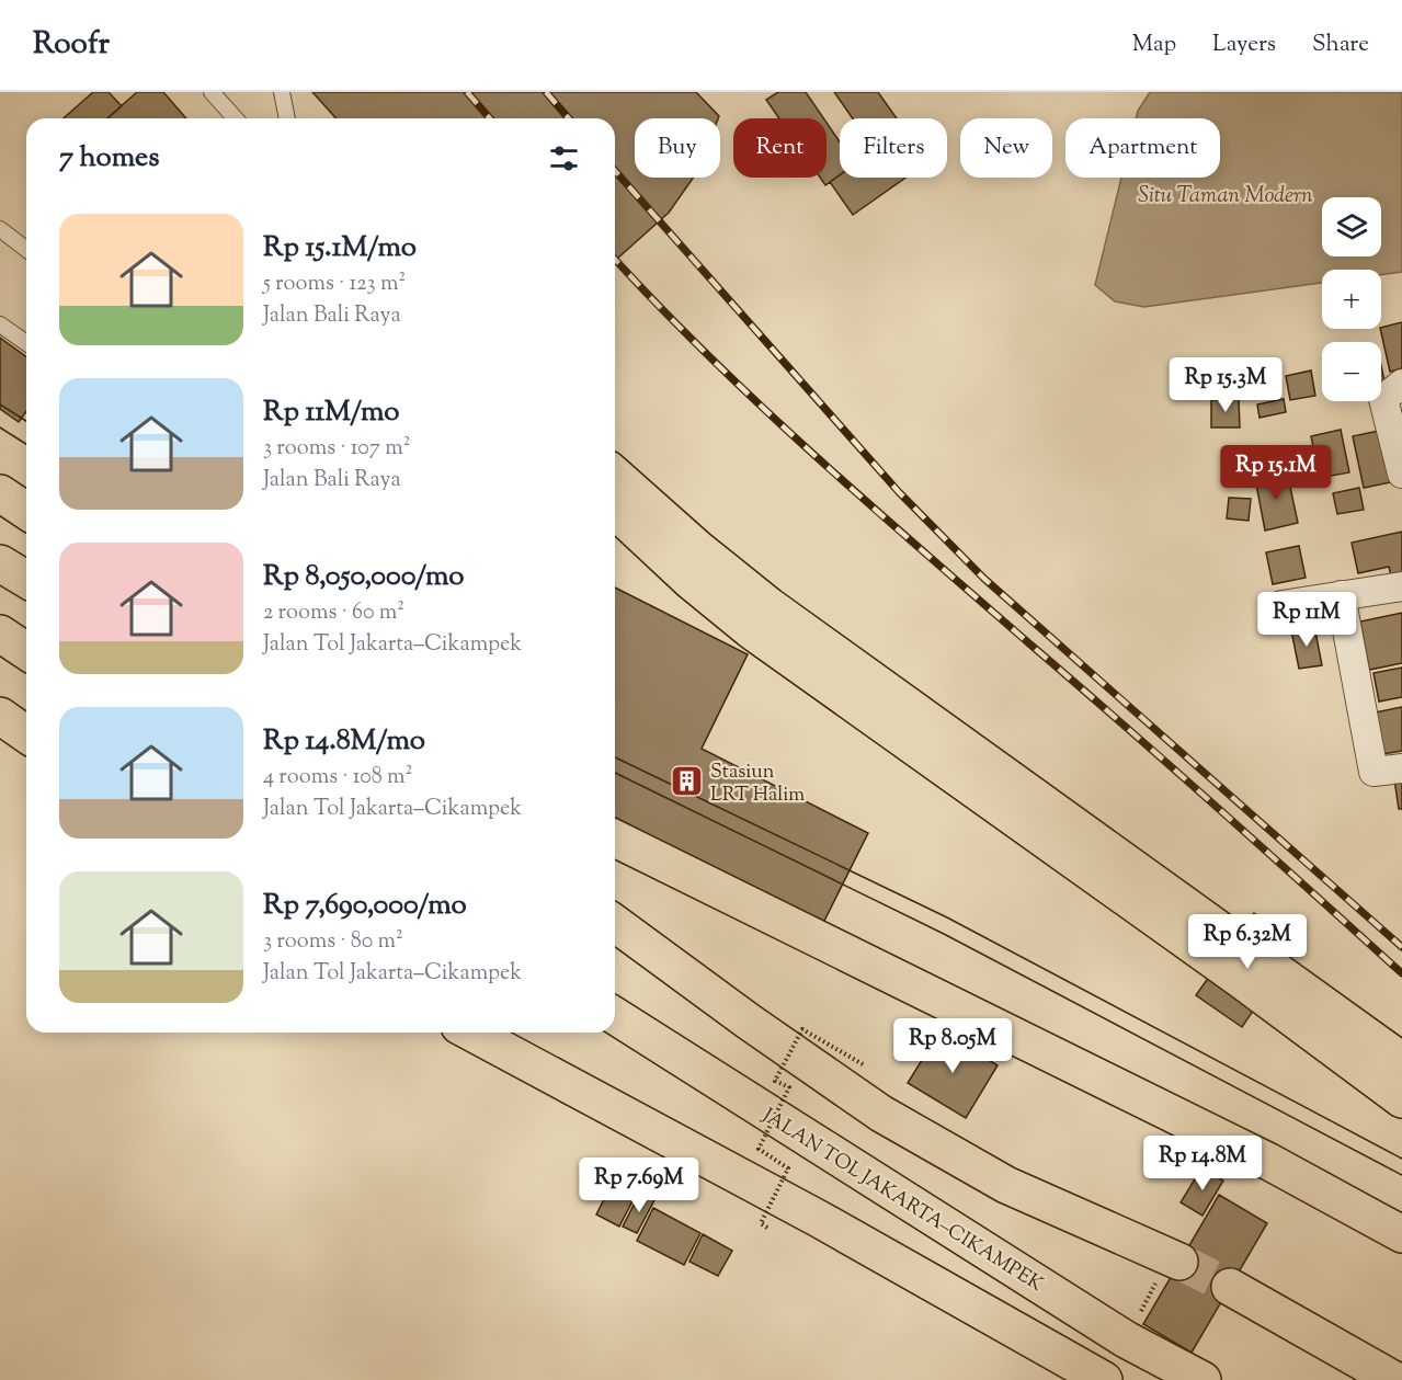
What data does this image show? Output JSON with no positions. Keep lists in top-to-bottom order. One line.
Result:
{"streets":{"highway":["JALAN TOL JAKARTA–CIKAMPEK"]},"water":["Situ Taman Modern"],"places":{"building":["Stasiun LRT Halim"]},"page":{"header":"Roofr","nav":["Map","Layers","Share"],"chip":["Buy","Rent","Filters","New","Apartment"],"heading":"7 homes","map_buttons":["+","−"],"list":[{"name":"Rp 15.1M/mo","note":"5 rooms · 123 m² · Jalan Bali Raya"},{"name":"Rp 11M/mo","note":"3 rooms · 107 m² · Jalan Bali Raya"},{"name":"Rp 8,050,000/mo","note":"2 rooms · 60 m² · Jalan Tol Jakarta–Cikampek"},{"name":"Rp 14.8M/mo","note":"4 rooms · 108 m² · Jalan Tol Jakarta–Cikampek"},{"name":"Rp 7,690,000/mo","note":"3 rooms · 80 m² · Jalan Tol Jakarta–Cikampek"}],"price":["Rp 15.3M","Rp 15.1M","Rp 11M","Rp 6.32M","Rp 8.05M","Rp 14.8M","Rp 7.69M"]}}
